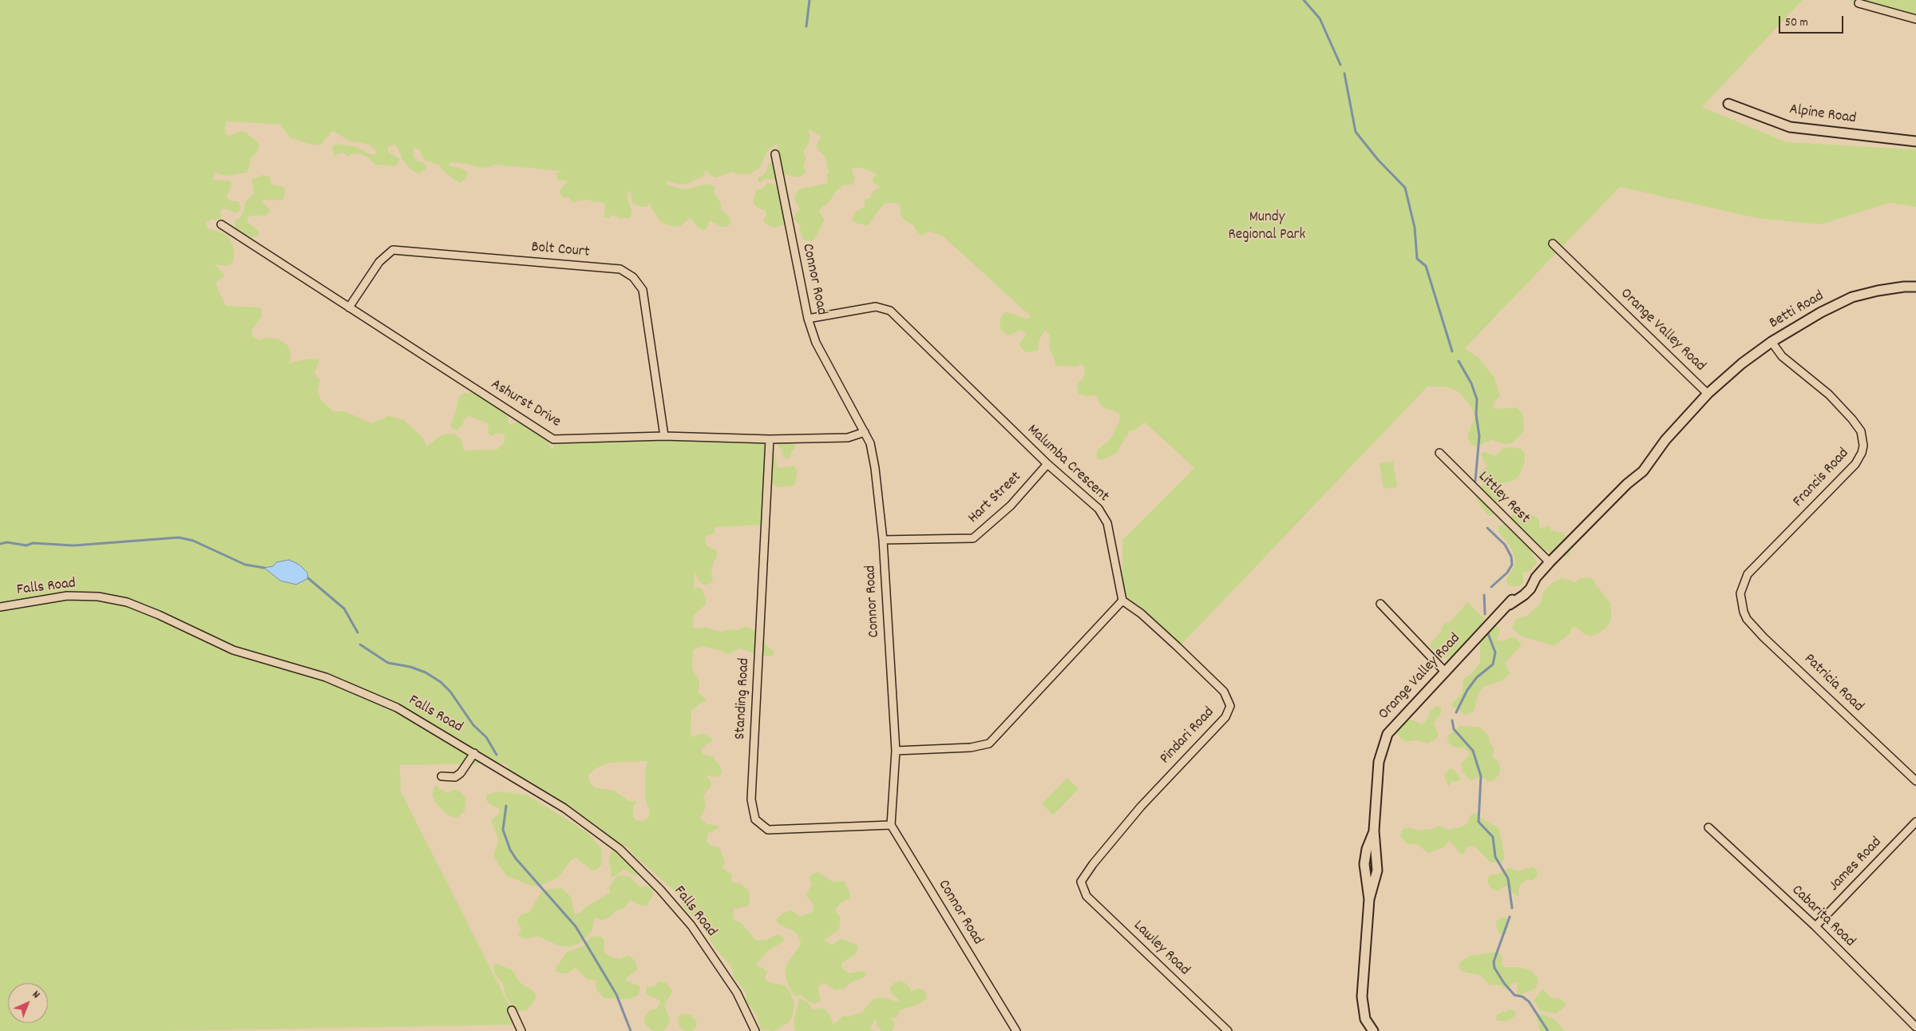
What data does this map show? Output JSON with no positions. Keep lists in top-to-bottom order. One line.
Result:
{"streets":{"street":["Alpine Road","Bolt Court","Connor Road","Betti Road","Orange Valley Road","Ashurst Drive","Malumba Crescent","Francis Road","Hart Street","Littley Rest","Falls Road","Patricia Road","Standing Road","Pindari Road","James Road","Cabarita Road","Lawley Road"]},"crossings":[["Bolt Court","Ashurst Drive"],["Connor Road","Ashurst Drive"],["Connor Road","Malumba Crescent"],["Connor Road","Hart Street"],["Connor Road","Standing Road"],["Betti Road","Orange Valley Road"],["Betti Road","Francis Road"],["Orange Valley Road","Littley Rest"],["Ashurst Drive","Standing Road"],["Malumba Crescent","Hart Street"],["Malumba Crescent","Pindari Road"],["Francis Road","Patricia Road"],["Pindari Road","Lawley Road"],["James Road","Cabarita Road"]],"parks":["Mundy Regional Park"],"scale_bar":"50 m","north":"top right"}
